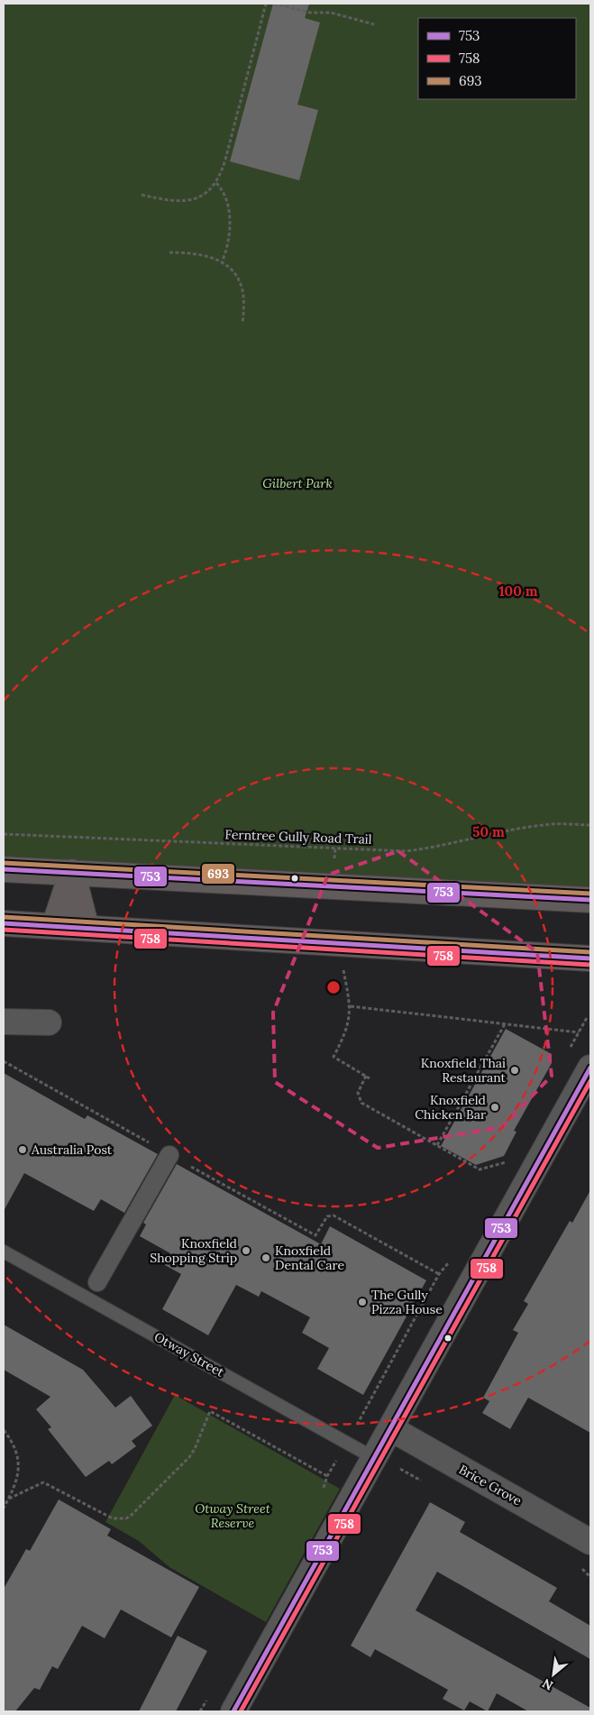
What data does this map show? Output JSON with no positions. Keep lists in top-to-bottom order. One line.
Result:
{"streets":{"street":["Brice Grove"],"lane":["Otway Street"],"path":["Ferntree Gully Road Trail"]},"parks":["Gilbert Park","Otway Street Reserve"],"places":["Knoxfield Thai Restaurant","Knoxfield Chicken Bar","Australia Post","Knoxfield Shopping Strip","Knoxfield Dental Care","The Gully Pizza House"],"lines":["transit line 693","transit line 753","transit line 758"],"legend":["753","758","693"],"north":"bottom left","rings":["100 m","50 m"]}
